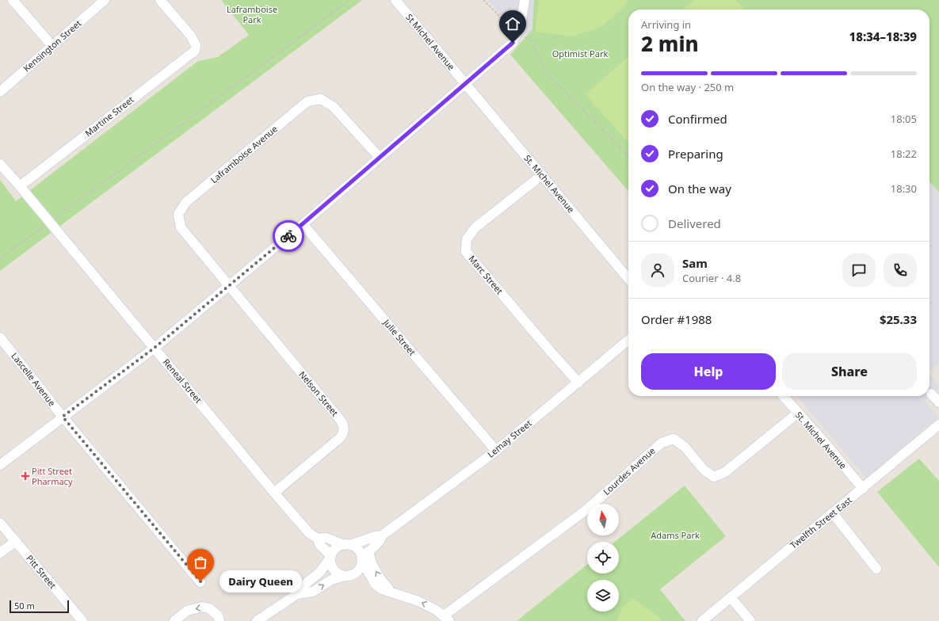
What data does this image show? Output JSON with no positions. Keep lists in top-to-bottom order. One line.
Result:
{"streets":{"street":["St Michel Avenue","Kensington Street","Martine Street","Laframboise Avenue","St. Michel Avenue","Marc Street","Julie Street","Lascelle Avenue","Reneal Street","Nelson Street","Lemay Street","Lourdes Avenue","Twelfth Street East","Pitt Street"]},"crossings":[["St Michel Avenue","St. Michel Avenue"],["Martine Street","Reneal Street"],["Laframboise Avenue","Nelson Street"],["St. Michel Avenue","Marc Street"],["St. Michel Avenue","Lourdes Avenue"],["St. Michel Avenue","Twelfth Street East"],["Marc Street","Lemay Street"],["Julie Street","Lemay Street"],["Reneal Street","Nelson Street"],["Reneal Street","Lemay Street"]],"parks":["Laframboise Park","Optimist Park","Adams Park"],"places":{"health":["Pitt Street Pharmacy"],"other":["Dairy Queen"]},"scale_bar":"50 m","north":"top","page":{"heading":["2 min","Arriving in","18:34–18:39"],"panel":["Sam","Courier · 4.8","Order #1988","$25.33"],"bar":"On the way · 250 m","list":[["Confirmed","18:05"],["Preparing","18:22"],["On the way","18:30"],"Delivered"],"buttons":["Help","Share"],"bubble":"Dairy Queen","scale":"50 m"}}
